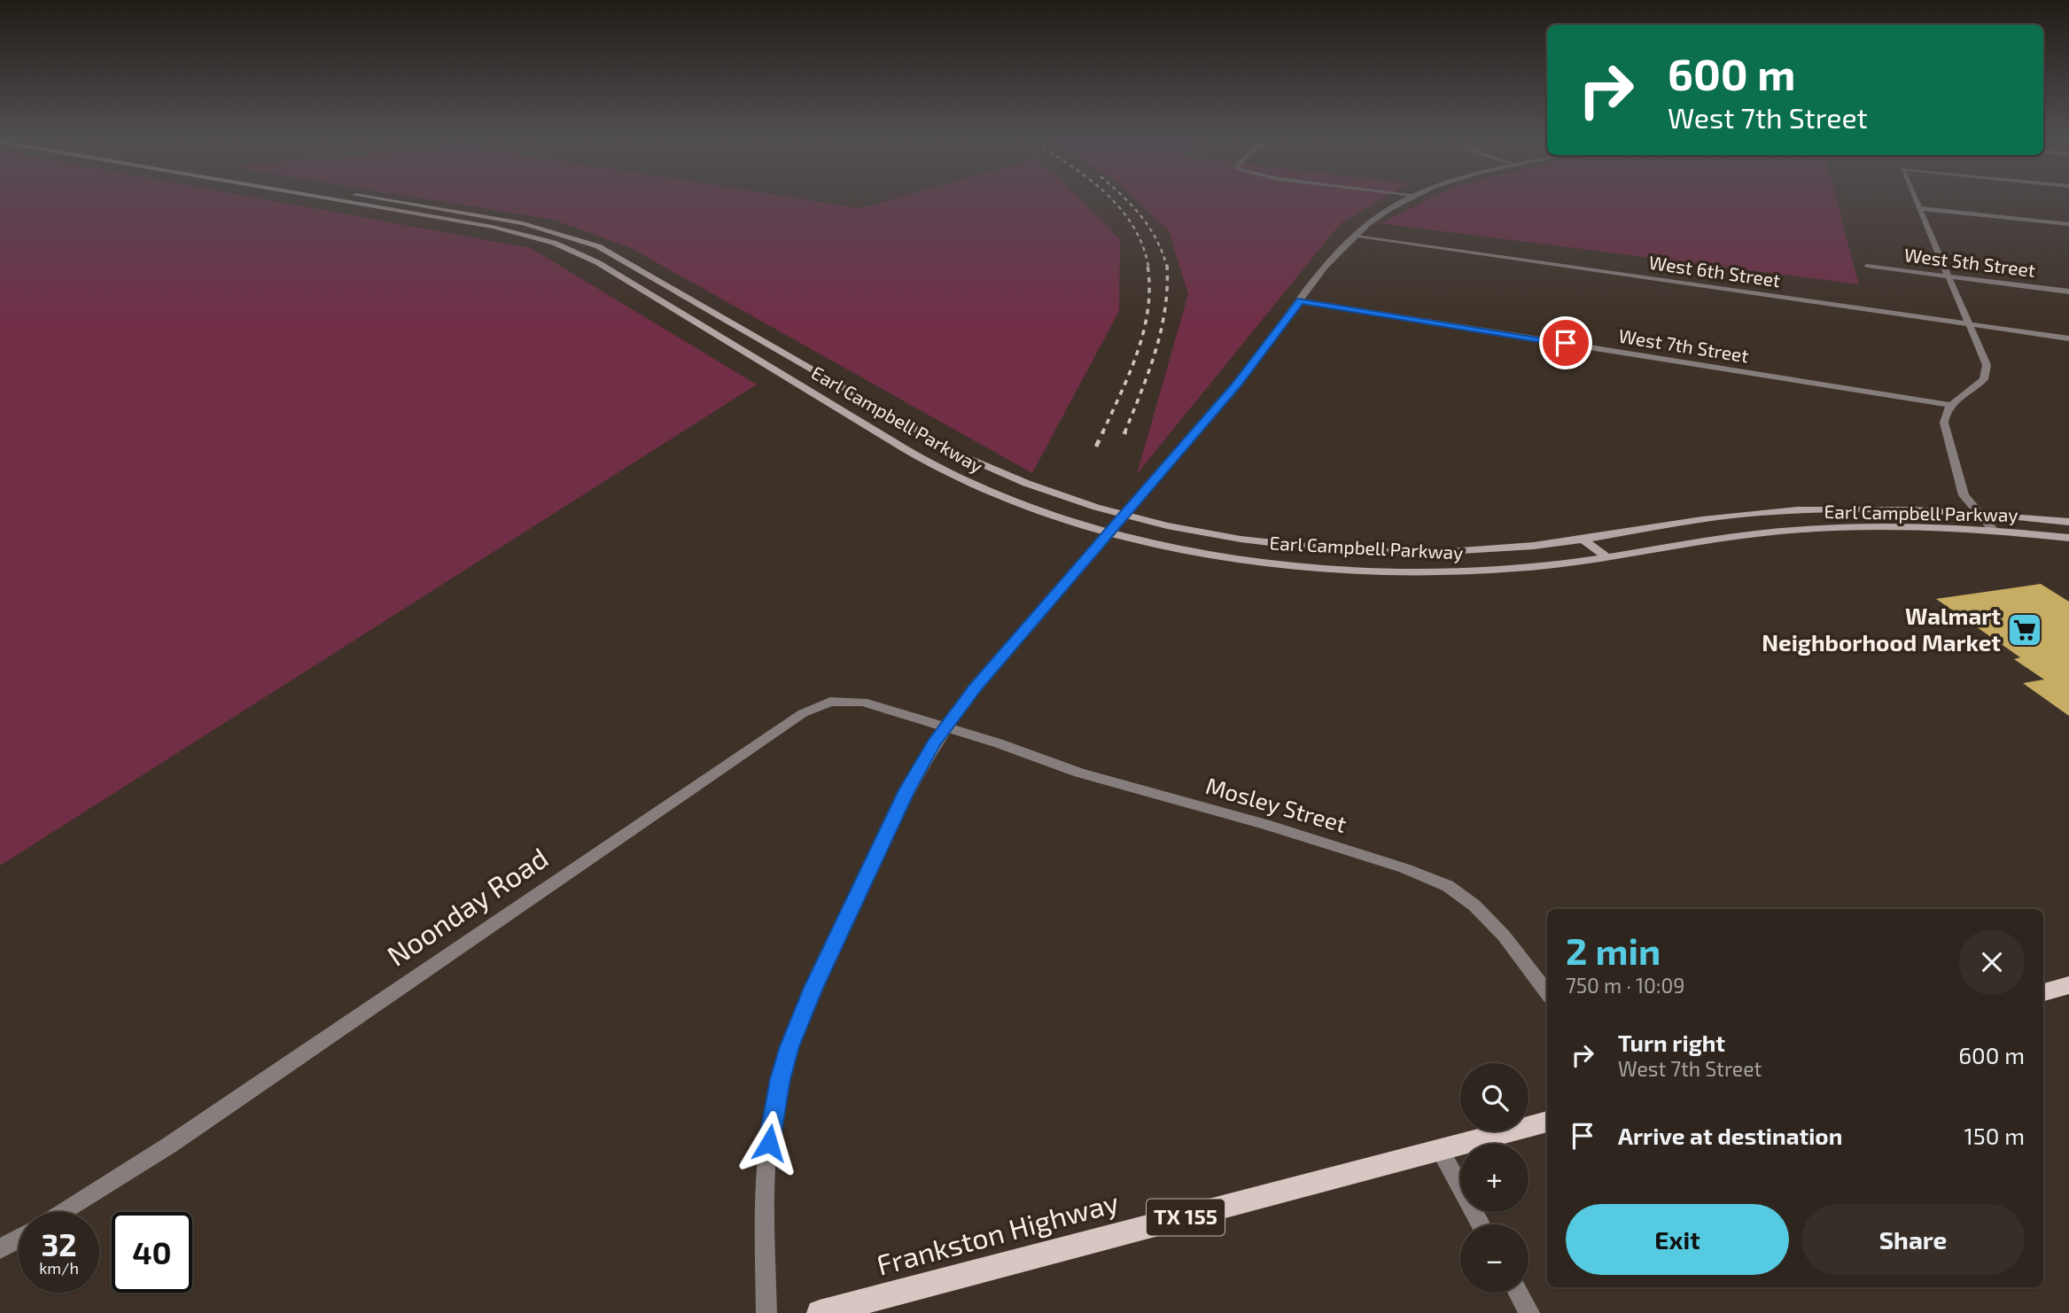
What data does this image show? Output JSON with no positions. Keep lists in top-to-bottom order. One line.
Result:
{"streets":{"main road":["Earl Campbell Parkway","TX 155","Frankston Highway"],"street":["West 5th Street","West 6th Street","West 7th Street","Mosley Street","Noonday Road"]},"crossings":[["Mosley Street","Noonday Road"]],"places":{"supermarket":["Walmart Neighborhood Market"]},"page":{"turn":["600 m","West 7th Street"],"heading":["2 min","750 m · 10:09"],"list":[{"name":"Turn right","note":"West 7th Street","value":"600 m"},{"name":"Arrive at destination","value":"150 m"}],"map_buttons":["+","−"],"buttons":["Exit","Share"],"speed":"32 km/h","limit":"40"}}
